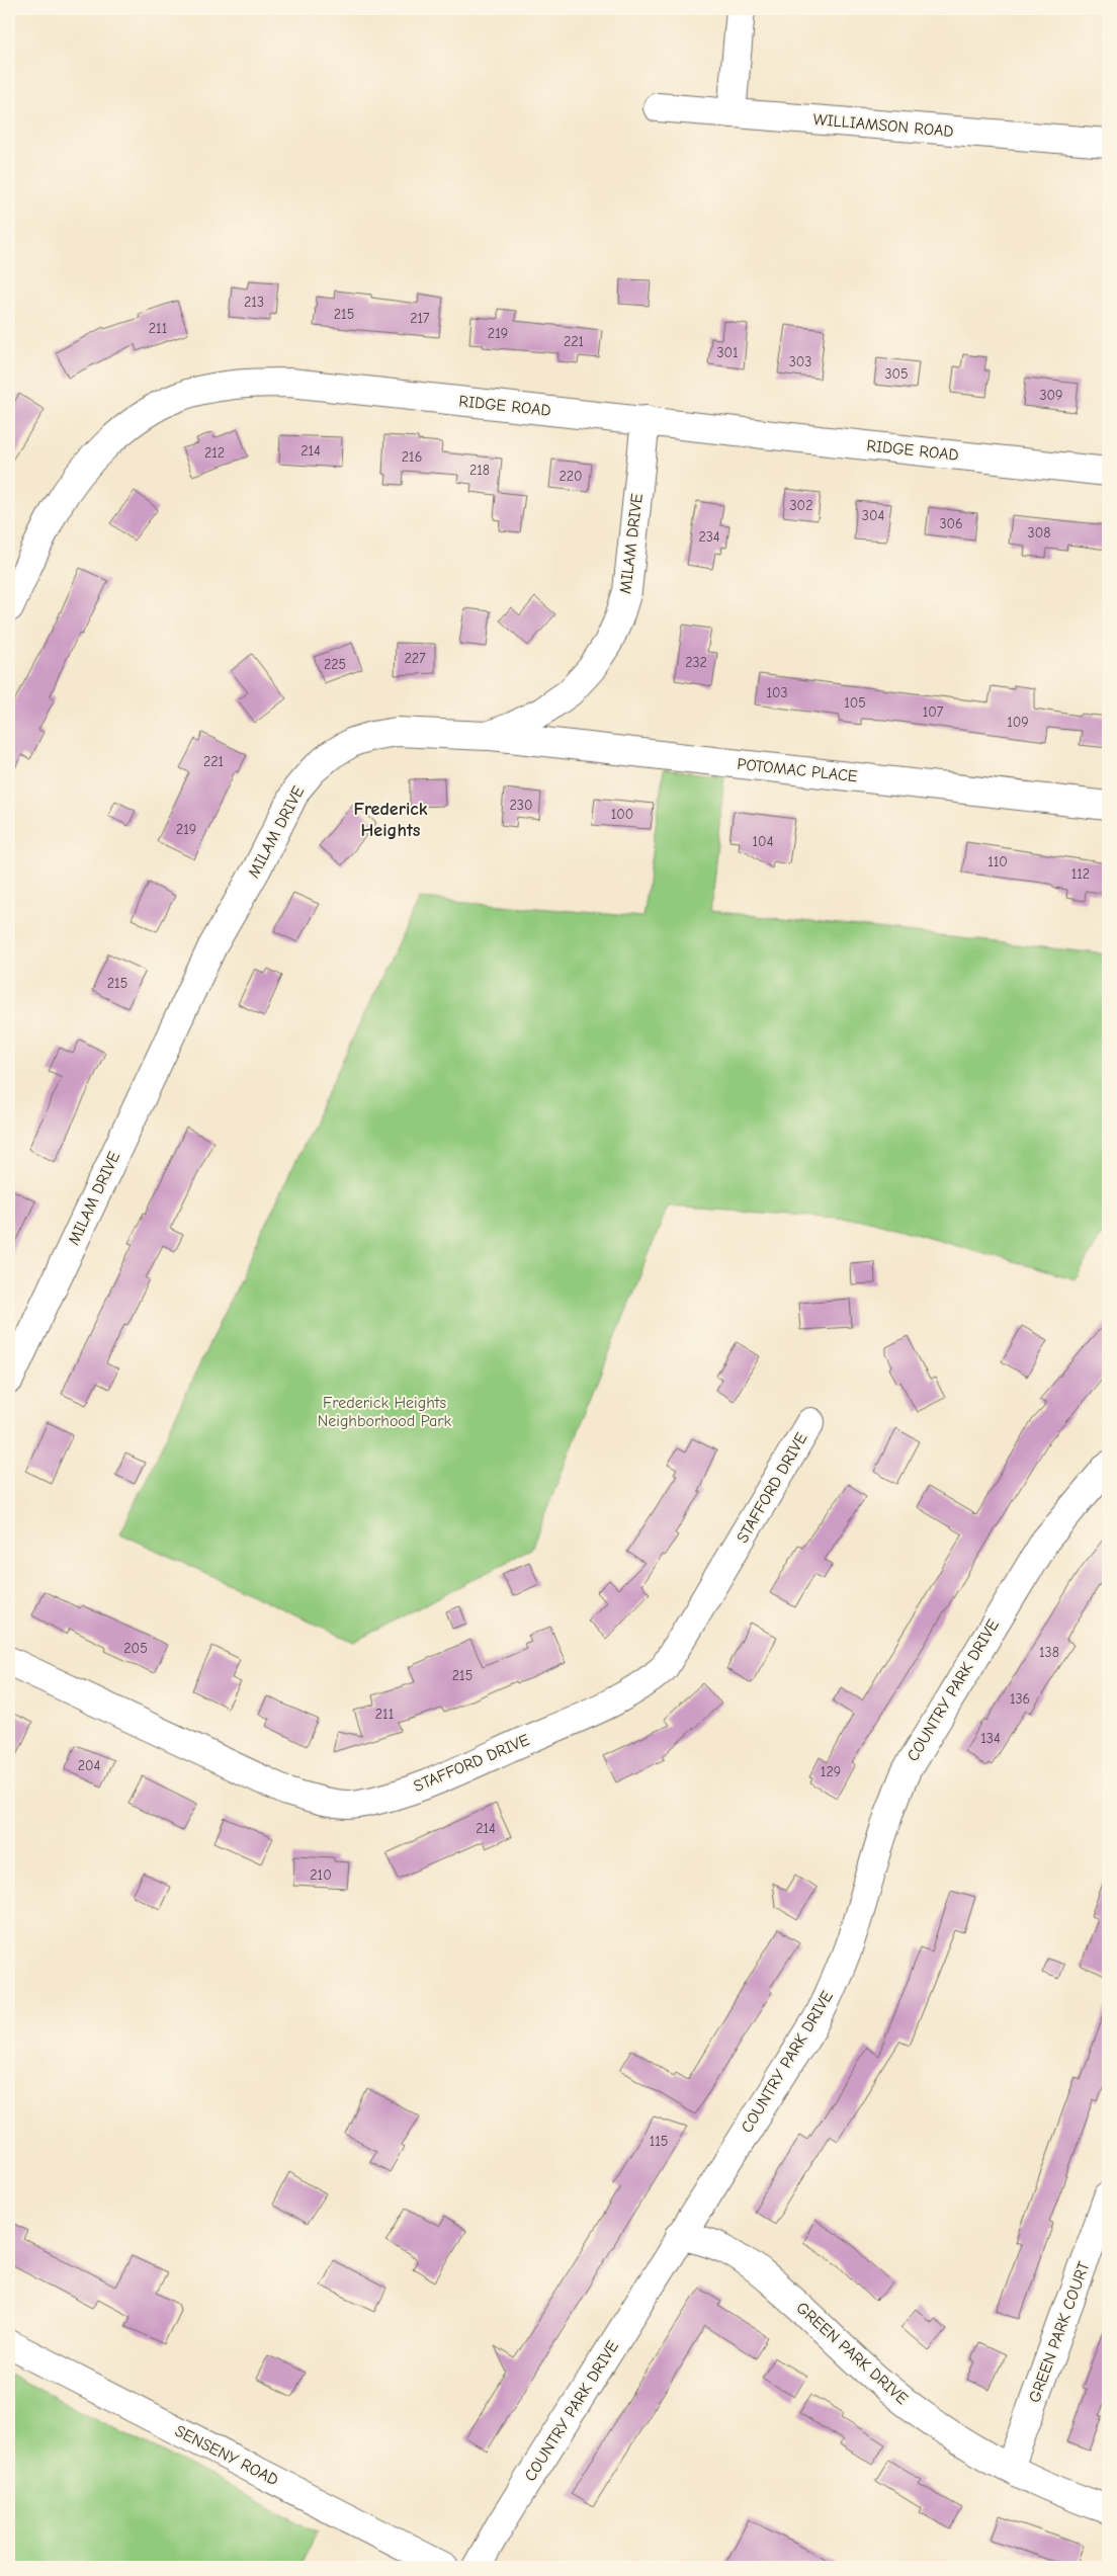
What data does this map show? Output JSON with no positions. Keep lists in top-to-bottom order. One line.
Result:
{"streets":{"street":["WILLIAMSON ROAD","RIDGE ROAD","MILAM DRIVE","POTOMAC PLACE","STAFFORD DRIVE","COUNTRY PARK DRIVE","GREEN PARK COURT","GREEN PARK DRIVE","SENSENY ROAD"]},"crossings":[["RIDGE ROAD","MILAM DRIVE"],["MILAM DRIVE","POTOMAC PLACE"],["COUNTRY PARK DRIVE","GREEN PARK DRIVE"],["GREEN PARK COURT","GREEN PARK DRIVE"]],"districts":["Frederick Heights"],"parks":["Frederick Heights Neighborhood Park"],"house_numbers":["213","215","217","211","219","221","301","303","305","309","214","212","216","218","220","302","304","306","308","234","227","232","225","103","105","107","109","221","230","100","219","104","110","112","215","205","138","215","136","211","134","204","129","214","210","115"]}
